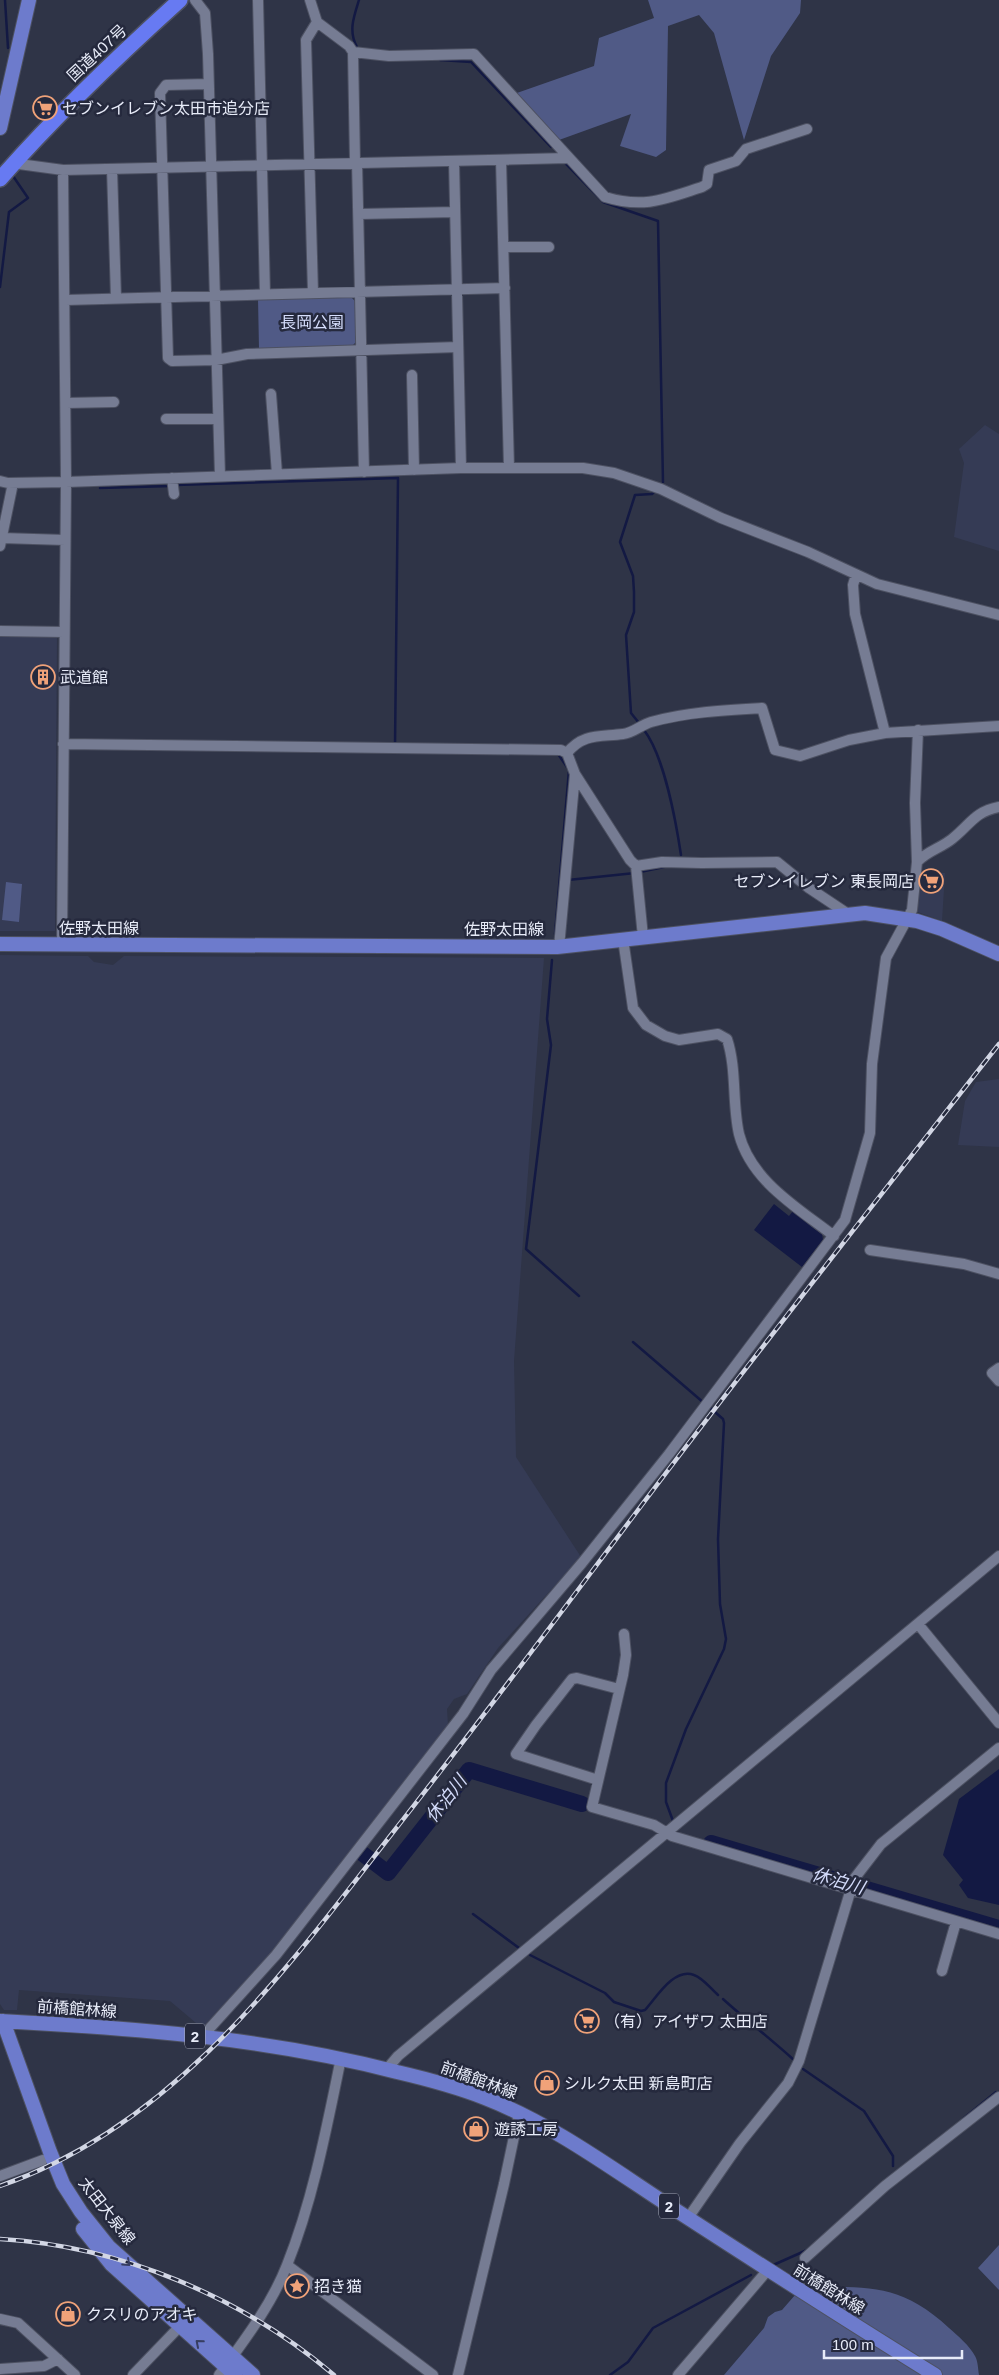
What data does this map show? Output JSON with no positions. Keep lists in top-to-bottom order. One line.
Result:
{"streets":{"highway":["国道407号"],"main road":["佐野太田線","前橋館林線","2","太田大泉線"]},"crossings":[["前橋館林線","太田大泉線"]],"water":["休泊川"],"parks":["長岡公園"],"places":{"supermarket":["セブンイレブン太田市追分店","セブンイレブン 東長岡店","（有）アイザワ 太田店"],"building":["武道館"],"shop":["シルク太田 新島町店","遊誘工房","クスリのアオキ"],"place":["招き猫"]},"scale_bar":"100 m"}
